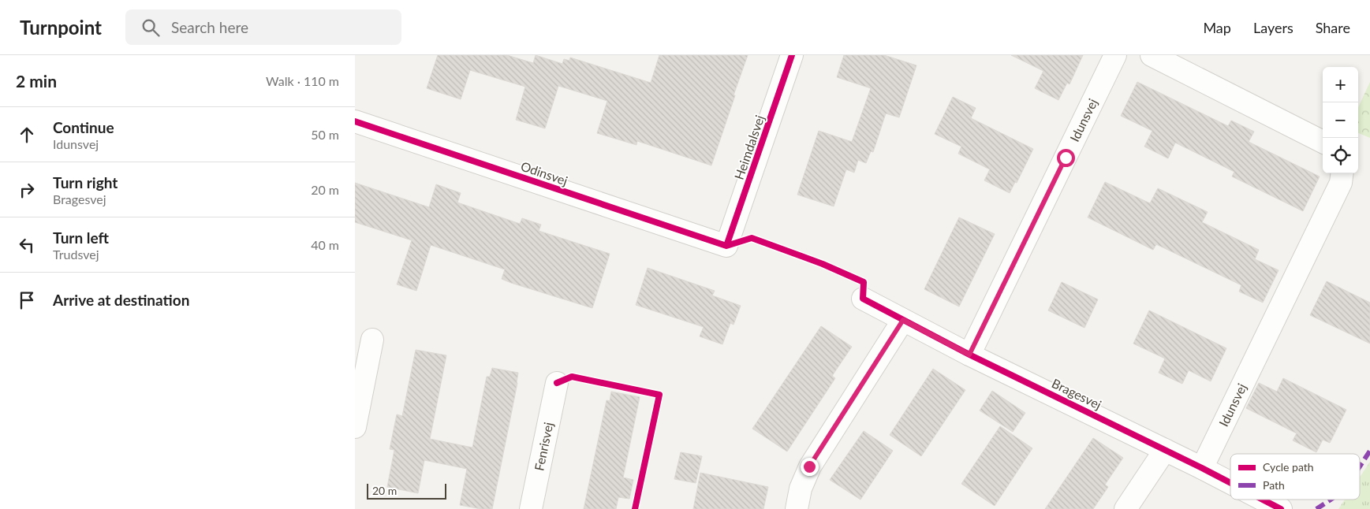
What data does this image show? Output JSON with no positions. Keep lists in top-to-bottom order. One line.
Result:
{"streets":{"street":["Idunsvej","Heimdalsvej","Odinsvej","Bragesvej","Fenrisvej"]},"crossings":[["Idunsvej","Bragesvej"],["Heimdalsvej","Odinsvej"]],"legend":["Cycle path","Path"],"scale_bar":"20 m","page":{"header":"Turnpoint","search":"Search here","nav":["Map","Layers","Share"],"heading":["2 min","Walk · 110 m"],"map_buttons":["+","−"],"list":[["Continue","Idunsvej","50 m"],["Turn right","Bragesvej","20 m"],["Turn left","Trudsvej","40 m"],"Arrive at destination"],"scale":"20 m"}}
